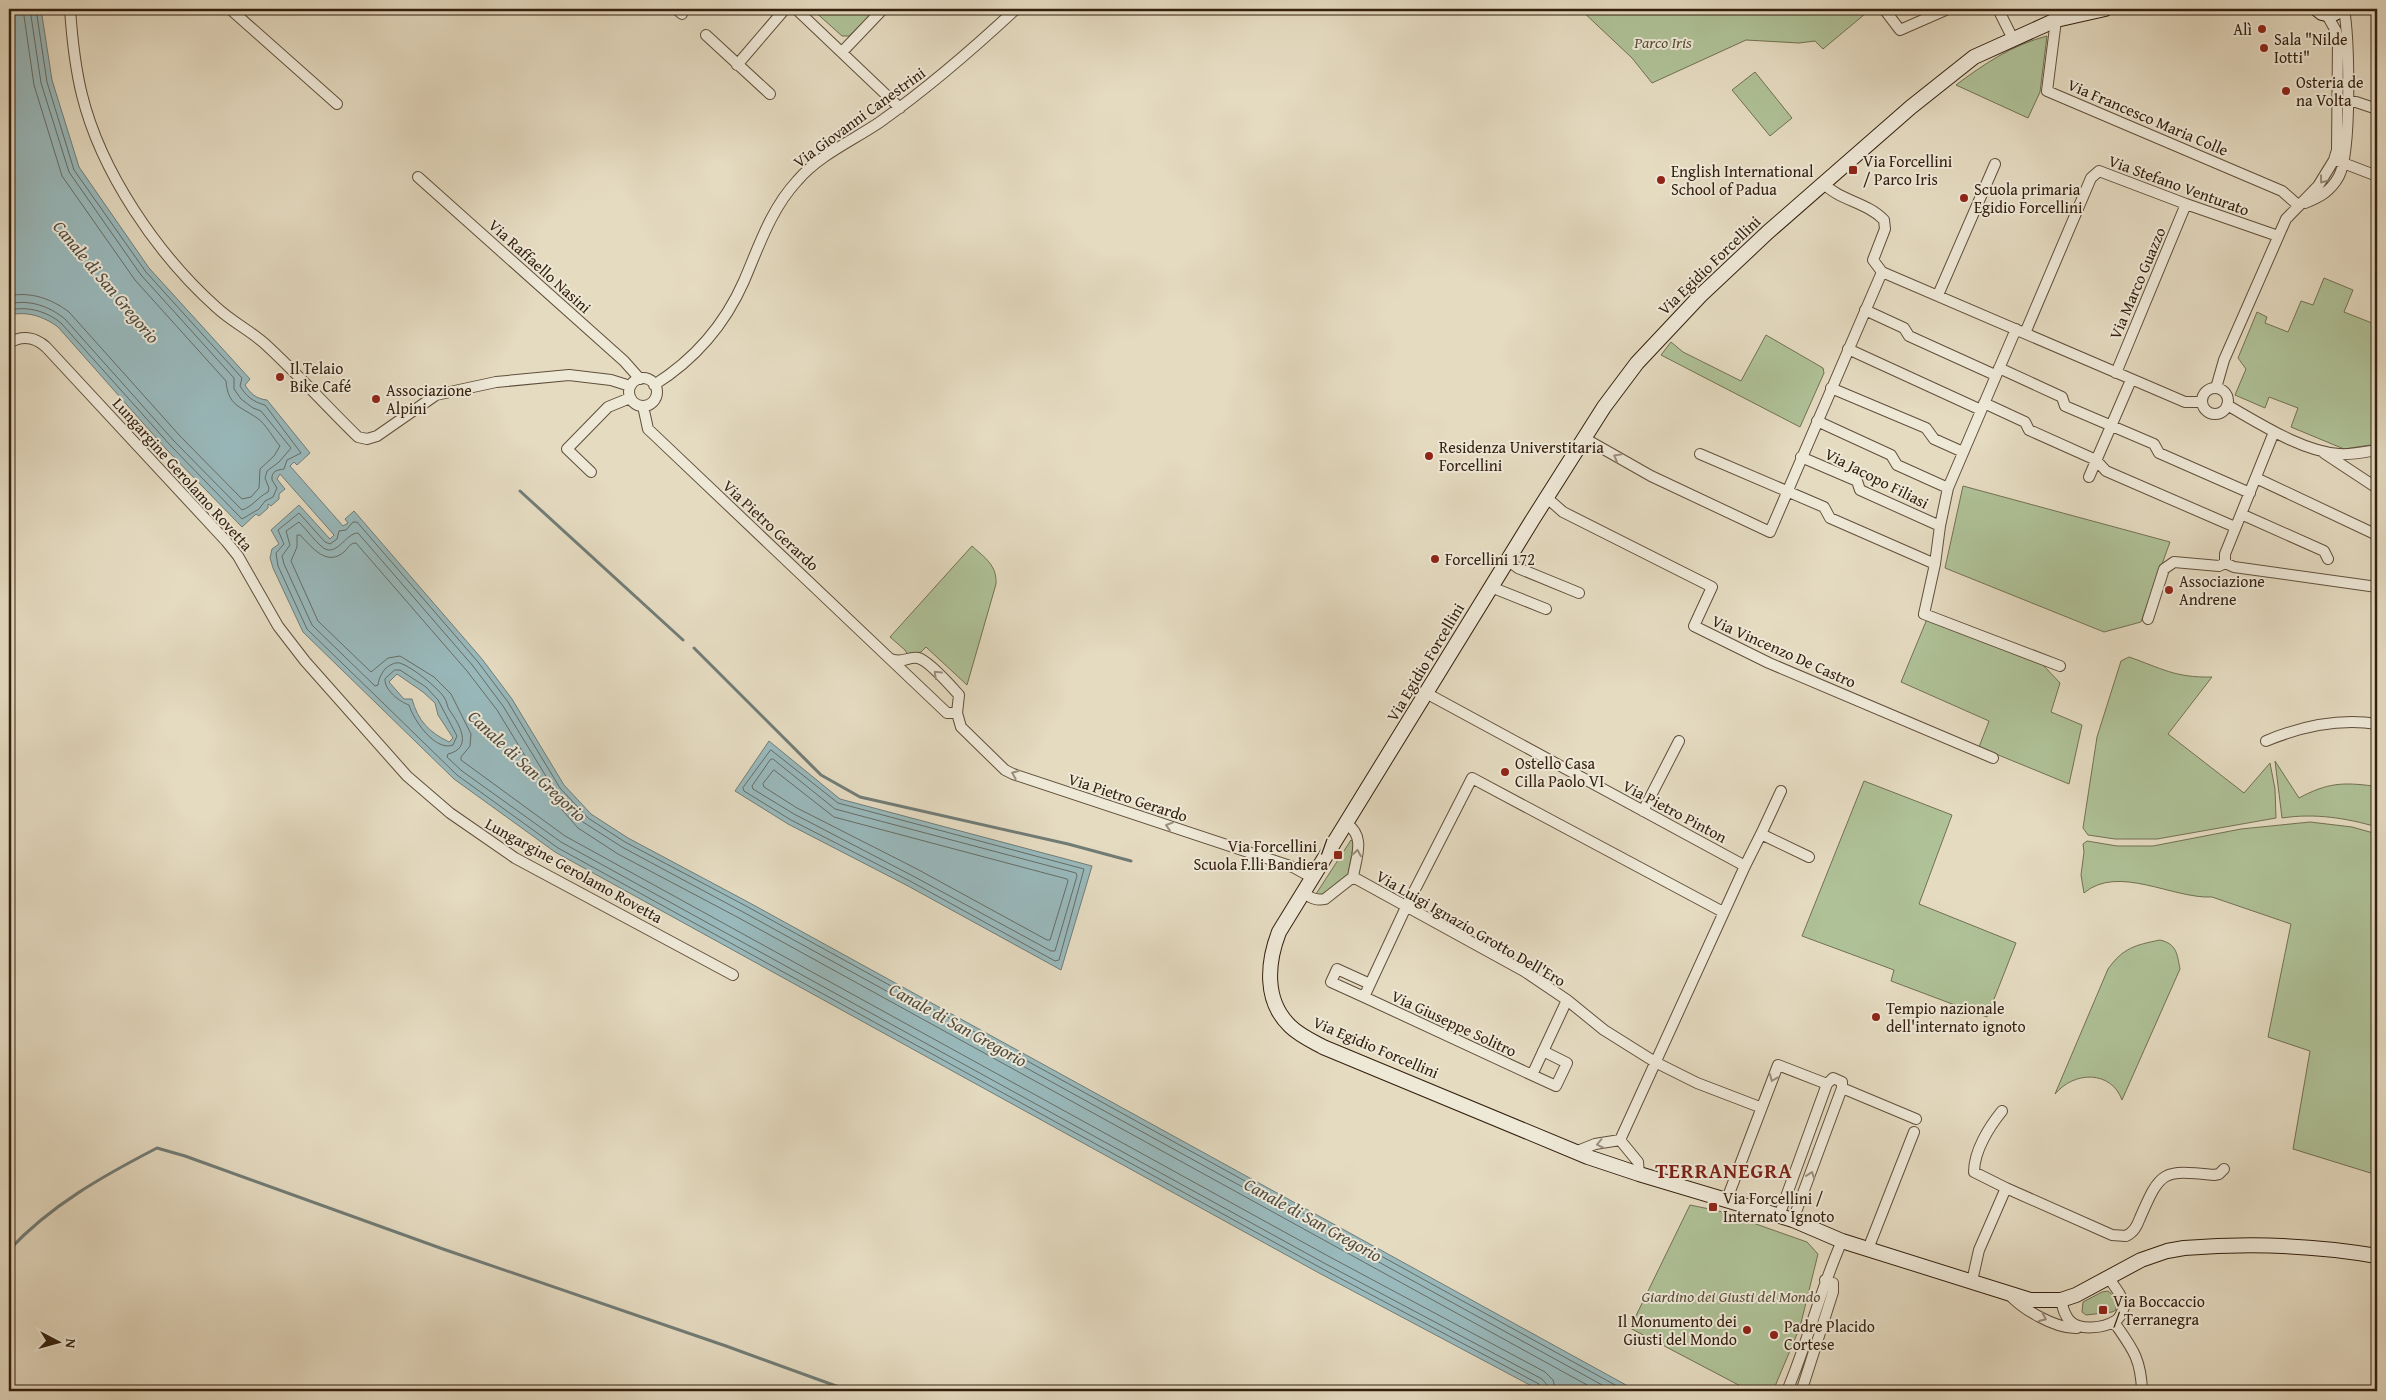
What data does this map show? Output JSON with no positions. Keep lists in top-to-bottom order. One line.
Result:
{"streets":{"street":["Via Giovanni Canestrini","Via Francesco Maria Colle","Via Stefano Venturato","Via Egidio Forcellini","Via Raffaello Nasini","Via Marco Guazzo","Lungargine Gerolamo Rovetta","Via Jacopo Filiasi","Via Pietro Gerardo","Via Vincenzo De Castro","Via Pietro Pinton","Via Luigi Ignazio Grotto Dell'Ero","Via Giuseppe Solitro"]},"crossings":[["Via Giovanni Canestrini","Via Raffaello Nasini"],["Via Giovanni Canestrini","Via Pietro Gerardo"],["Via Francesco Maria Colle","Via Egidio Forcellini"],["Via Stefano Venturato","Via Marco Guazzo"],["Via Stefano Venturato","Via Jacopo Filiasi"],["Via Egidio Forcellini","Via Jacopo Filiasi"],["Via Egidio Forcellini","Via Pietro Gerardo"],["Via Egidio Forcellini","Via Vincenzo De Castro"],["Via Egidio Forcellini","Via Pietro Pinton"],["Via Egidio Forcellini","Via Luigi Ignazio Grotto Dell'Ero"],["Via Raffaello Nasini","Via Pietro Gerardo"],["Via Luigi Ignazio Grotto Dell'Ero","Via Giuseppe Solitro"]],"one_way":["Via Pietro Gerardo"],"districts":["TERRANEGRA"],"water":["Canale di San Gregorio"],"parks":["Parco Iris","Giardino dei Giusti del Mondo"],"places":{"other":["Alì","Sala \"Nilde Iotti\"","Osteria de na Volta","English International School of Padua","Scuola primaria Egidio Forcellini","Il Telaio Bike Café","Associazione Alpini","Residenza Universtitaria Forcellini","Forcellini 172","Associazione Andrene","Ostello Casa Cilla Paolo VI","Tempio nazionale dell'internato ignoto","Il Monumento dei Giusti del Mondo","Padre Placido Cortese"],"transit":["Via Forcellini / Parco Iris","Via Forcellini / Scuola F.lli Bandiera","Via Forcellini / Internato Ignoto","Via Boccaccio / Terranegra"]},"north":"right"}
